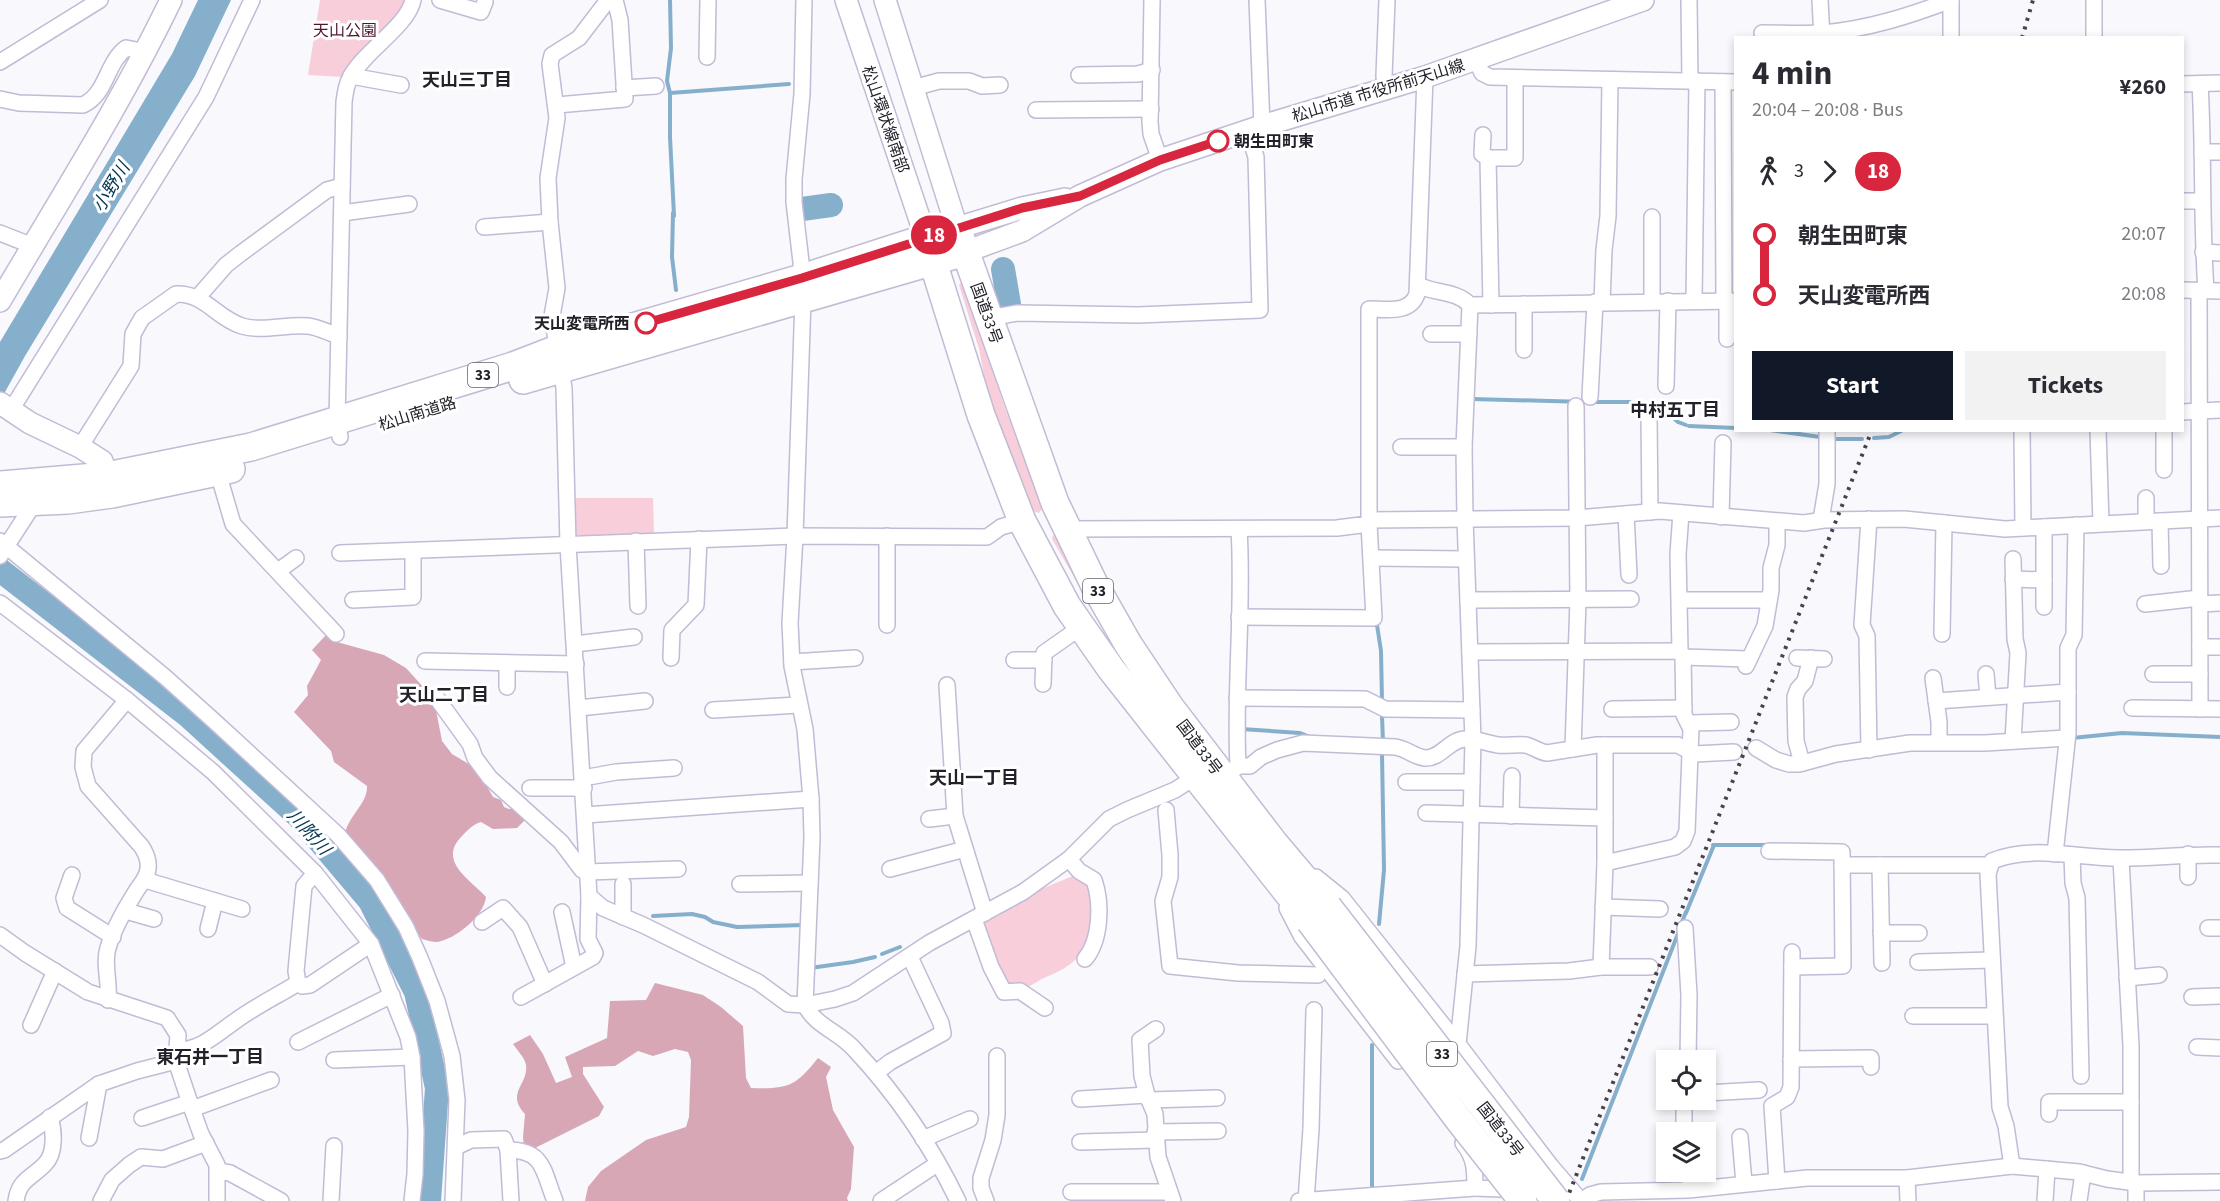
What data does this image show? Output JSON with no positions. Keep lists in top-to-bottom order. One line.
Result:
{"streets":{"highway":["国道33号","33","松山南道路"],"street":["松山市道 市役所前天山線","松山環状線南部"]},"crossings":[["松山市道 市役所前天山線","松山環状線南部"],["松山市道 市役所前天山線","国道33号"],["松山市道 市役所前天山線","松山南道路"],["松山環状線南部","国道33号"],["松山環状線南部","松山南道路"],["国道33号","松山南道路"]],"districts":["天山三丁目","中村五丁目","天山二丁目","天山一丁目","東石井一丁目"],"water":["小野川","川附川"],"parks":["天山公園"],"places":["朝生田町東","天山変電所西"],"lines":["bus line 18"],"page":{"on_map":"18","heading":["4 min","20:04 – 20:08 · Bus","¥260"],"legs":["3","18"],"list":[{"name":"朝生田町東","value":"20:07"},{"name":"天山変電所西","value":"20:08"}],"buttons":["Start","Tickets"]}}
